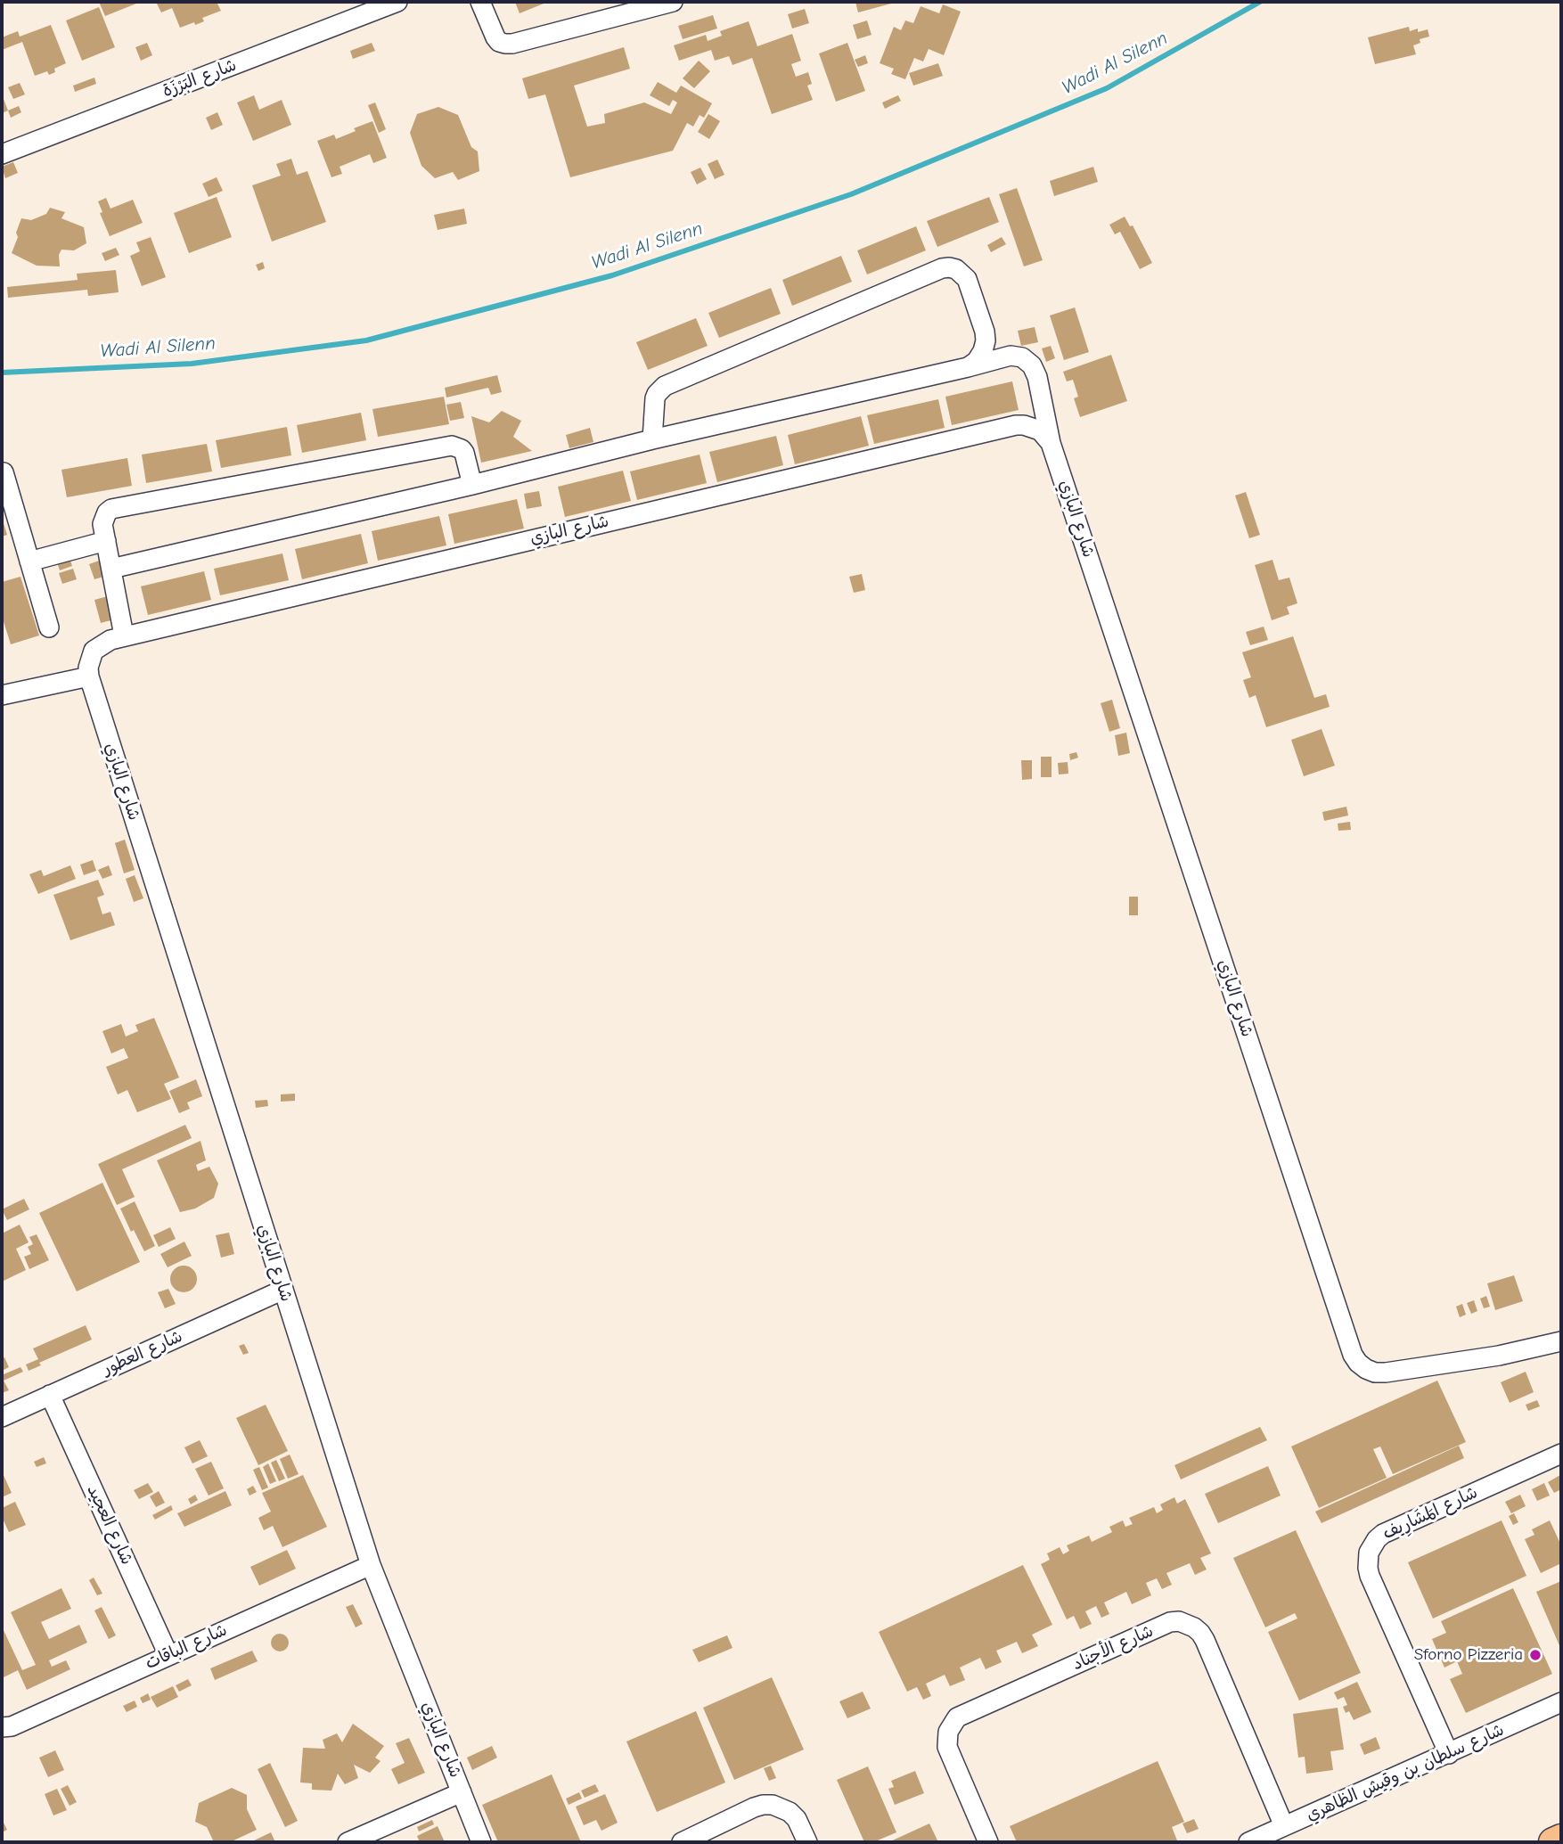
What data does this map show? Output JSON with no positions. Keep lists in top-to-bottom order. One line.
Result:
{"streets":{"street":["شارع البَرْزَة","شارع البازي","شارع العطور","شارع المَشَارِيف","شارع العجيد","شارع الباقات","شارع الأجناد","شارع سلطان بن وقيش الظاهري"]},"crossings":[["شارع البازي","شارع العطور"],["شارع البازي","شارع الباقات"],["شارع العطور","شارع العجيد"],["شارع المَشَارِيف","شارع سلطان بن وقيش الظاهري"],["شارع العجيد","شارع الباقات"],["شارع الأجناد","شارع سلطان بن وقيش الظاهري"]],"water":["Wadi Al Silenn"],"places":["Sforno Pizzeria"]}
